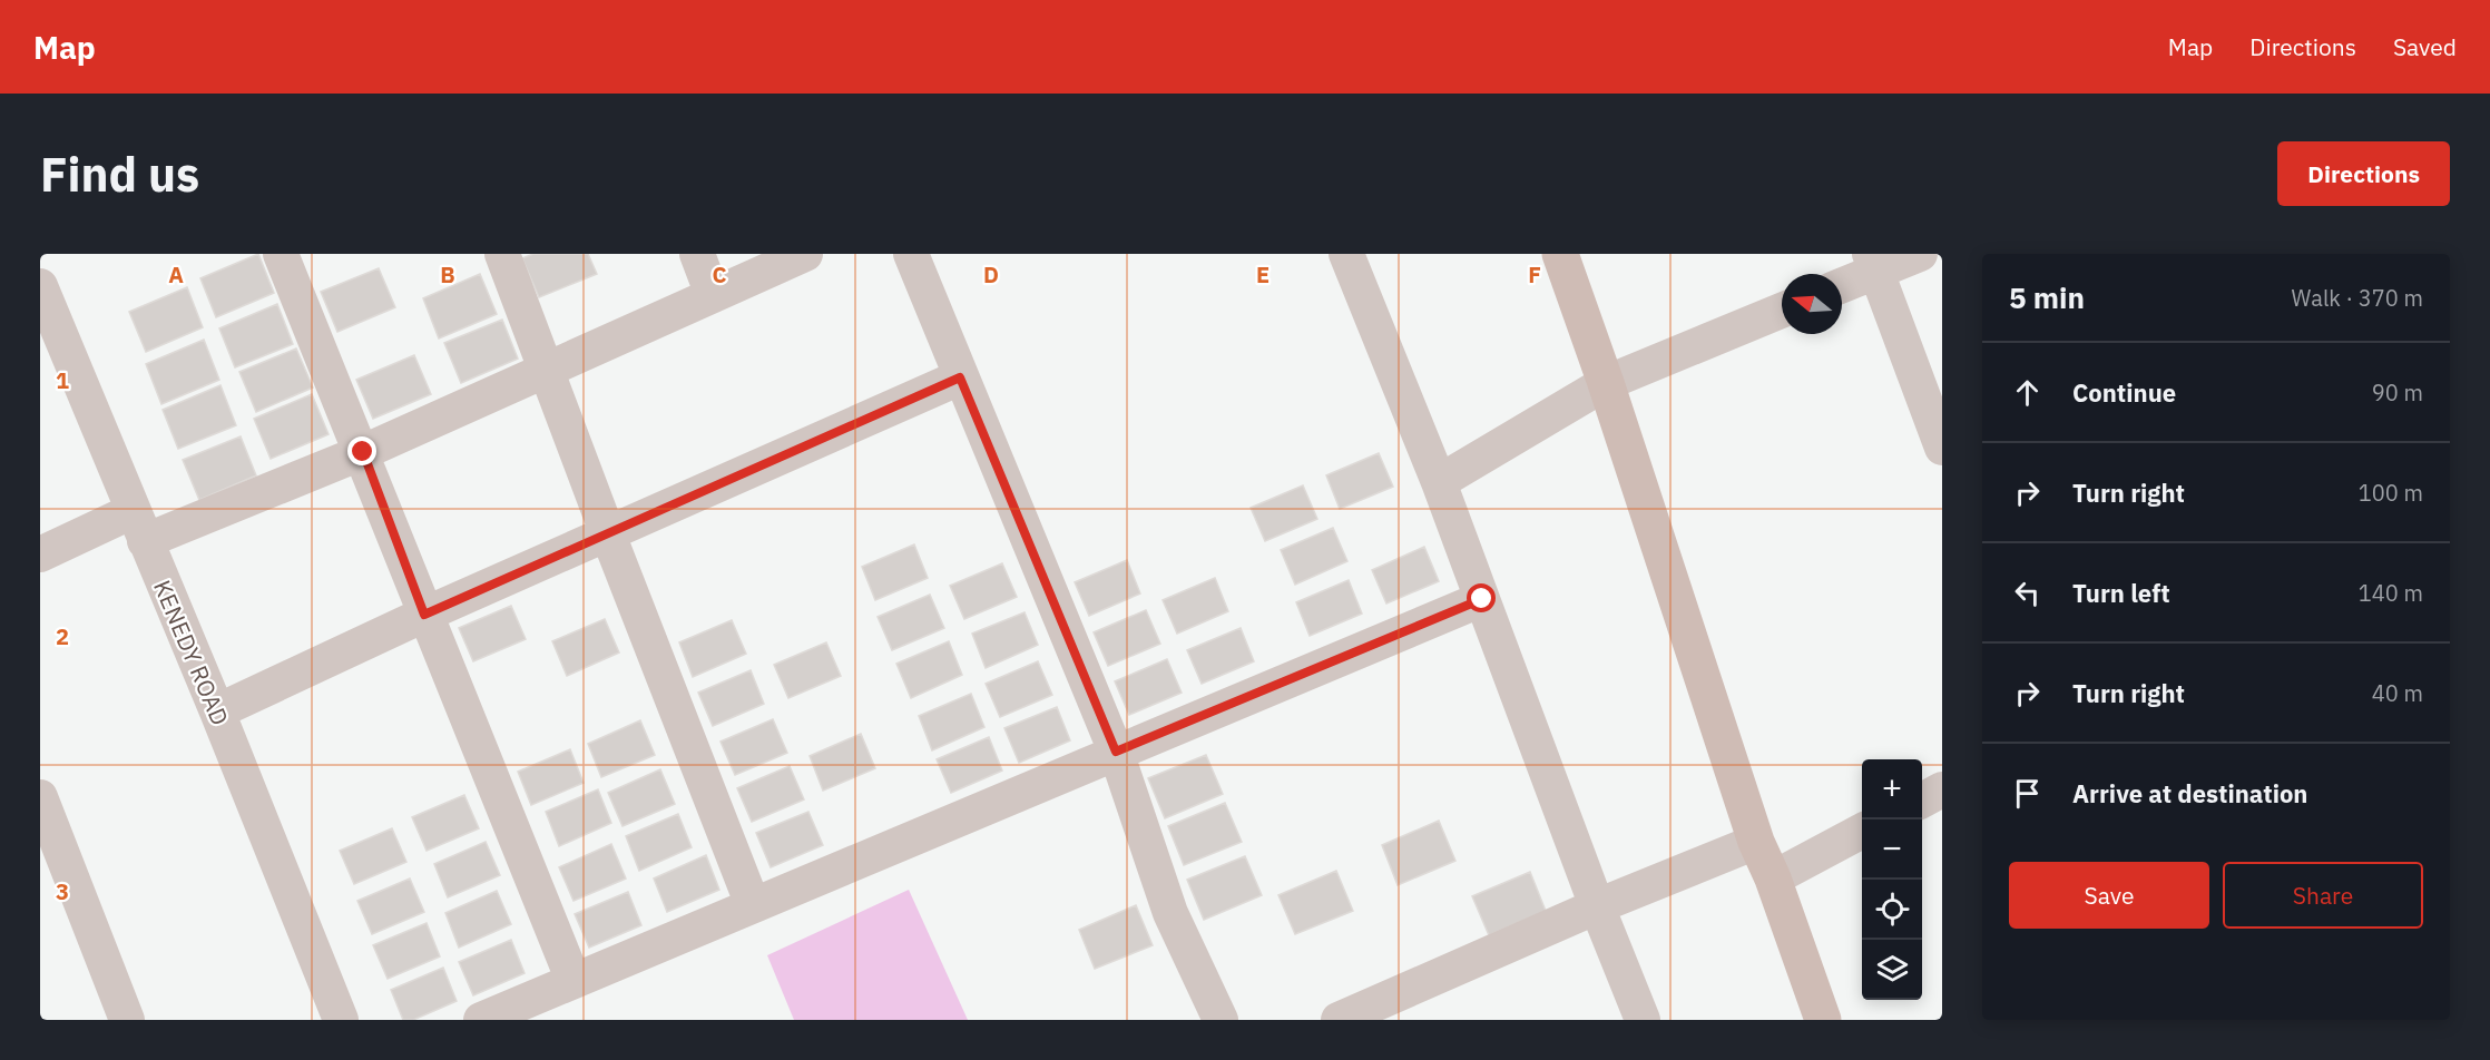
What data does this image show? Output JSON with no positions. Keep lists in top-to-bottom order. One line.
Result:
{"streets":{"street":["KENEDY ROAD"]},"north":"left","page":{"header":"Map","nav":["Map","Directions","Saved"],"buttons":["Directions",["Save","Share"]],"title":"Find us","heading":["5 min","Walk · 370 m"],"list":[["Continue","90 m"],["Turn right","100 m"],["Turn left","140 m"],["Turn right","40 m"],"Arrive at destination"],"map_buttons":["+","−"]},"grid":{"columns":["A","B","C","D","E","F"],"rows":["1","2","3"]}}
